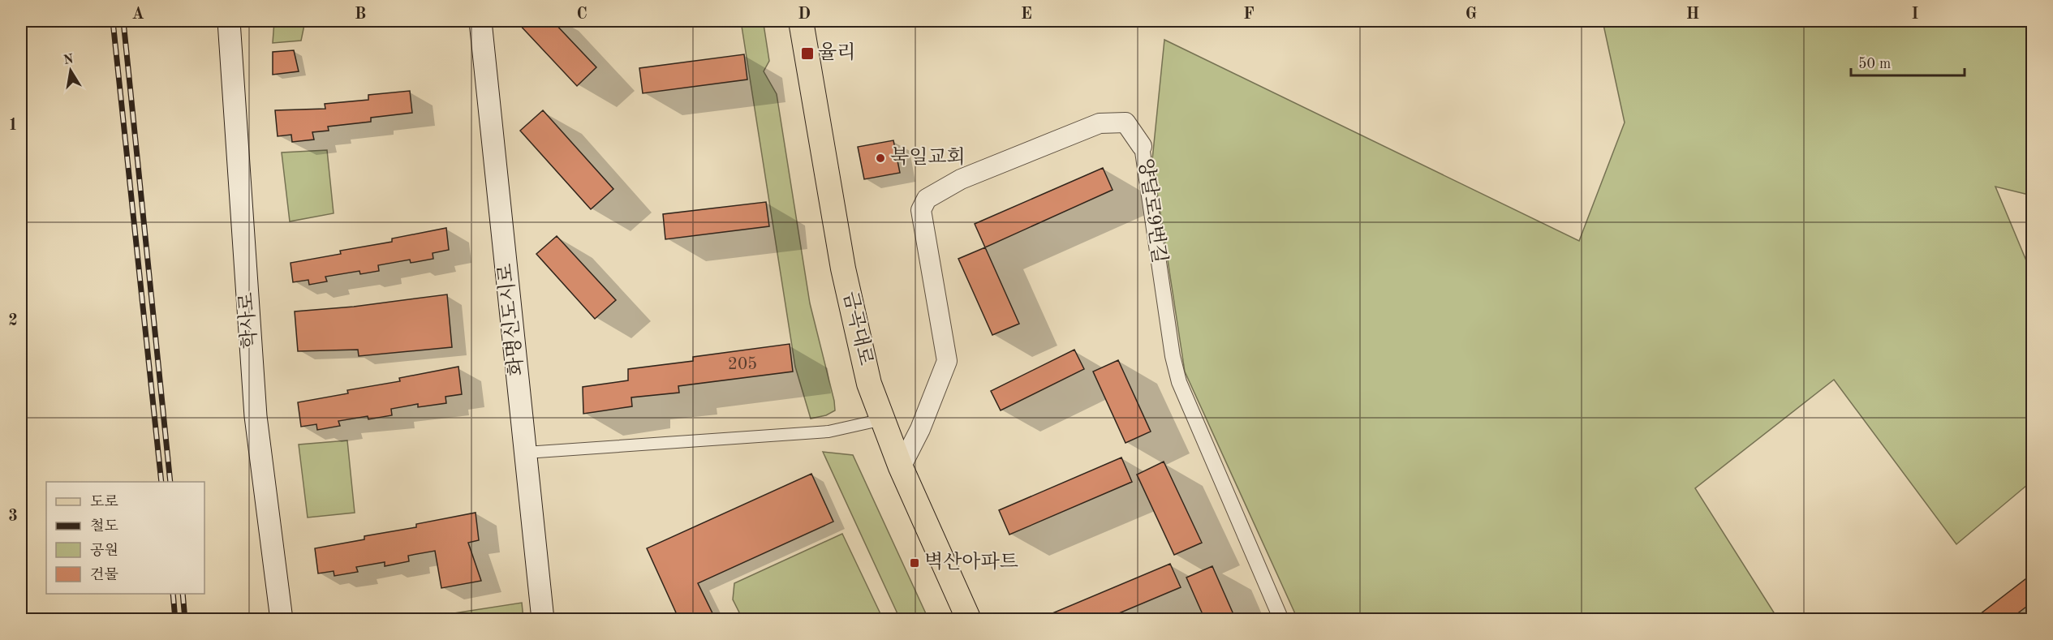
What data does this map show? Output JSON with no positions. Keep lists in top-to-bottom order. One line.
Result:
{"streets":{"main road":["화명신도시로","학사로","금곡대로"],"street":["양달로9번길"]},"crossings":[["양달로9번길","금곡대로"]],"places":{"transit":["율리","벽산아파트"],"other":["북일교회"]},"house_numbers":["205"],"legend":["도로","철도","공원","건물"],"scale_bar":"50 m","north":"top","grid":{"columns":["A","B","C","D","E","F","G","H","I"],"rows":["1","2","3"]}}
